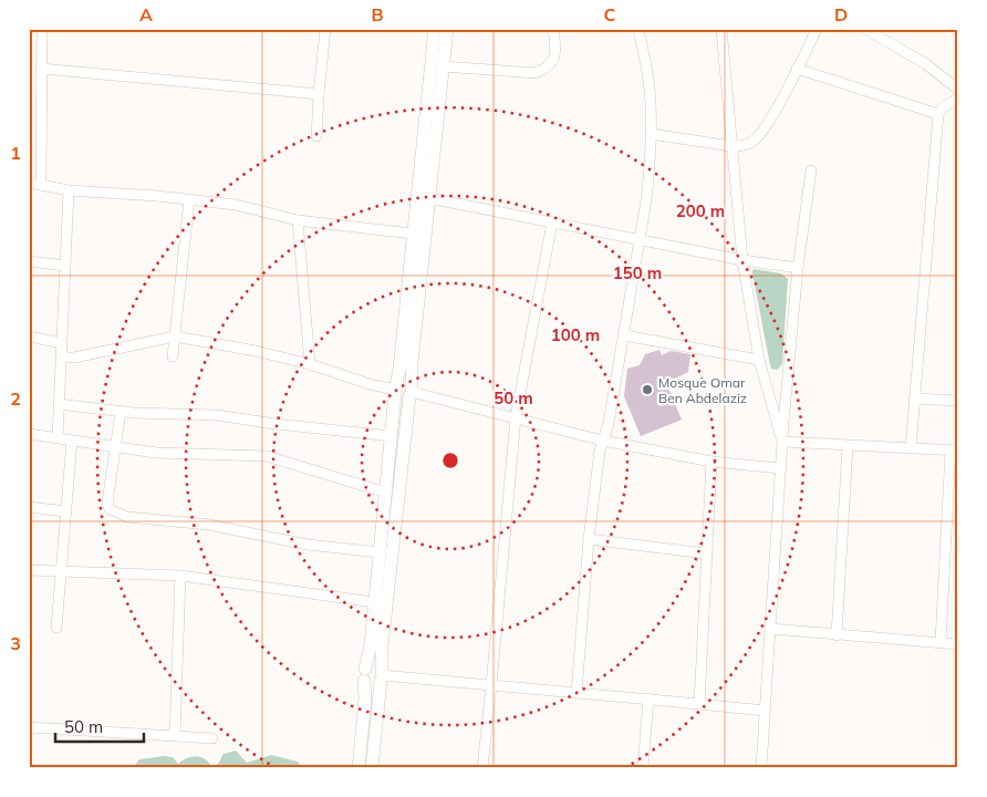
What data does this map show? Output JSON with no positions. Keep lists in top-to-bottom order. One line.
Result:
{"places":["Mosque Omar Ben Abdelaziz"],"scale_bar":"50 m","grid":{"columns":["A","B","C","D"],"rows":["1","2","3"]},"rings":["200 m","150 m","100 m","50 m"]}
